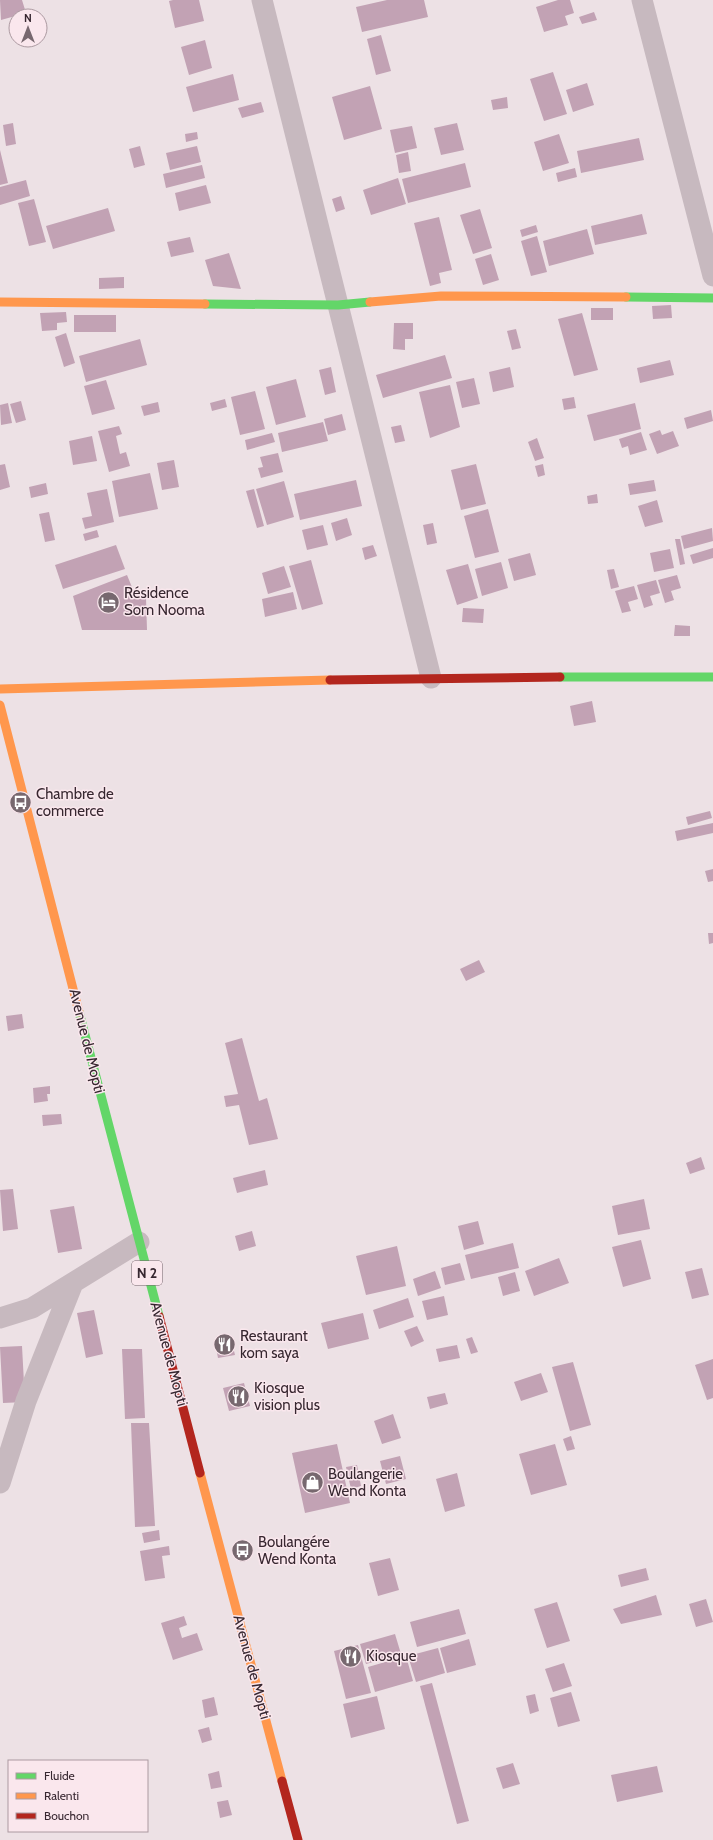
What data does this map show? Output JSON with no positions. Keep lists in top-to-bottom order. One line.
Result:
{"streets":{"street":["Avenue de Mopti","N 2"]},"places":{"hotel":["Résidence Som Nooma"],"bus stop":["Chambre de commerce","Boulangére Wend Konta"],"restaurant":["Restaurant kom saya","Kiosque vision plus","Kiosque"],"shop":["Boulangerie Wend Konta"]},"legend":["Fluide","Ralenti","Bouchon"],"north":"top"}
